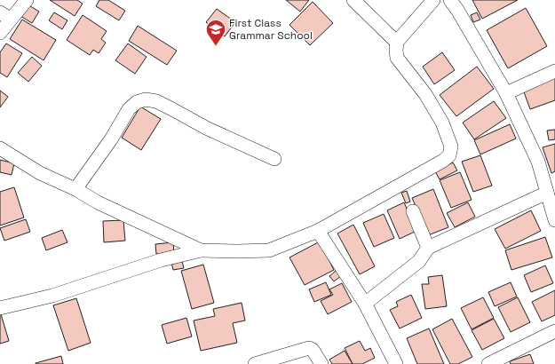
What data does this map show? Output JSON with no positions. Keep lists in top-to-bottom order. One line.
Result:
{"places":{"school or university":["First Class Grammar School"]}}
